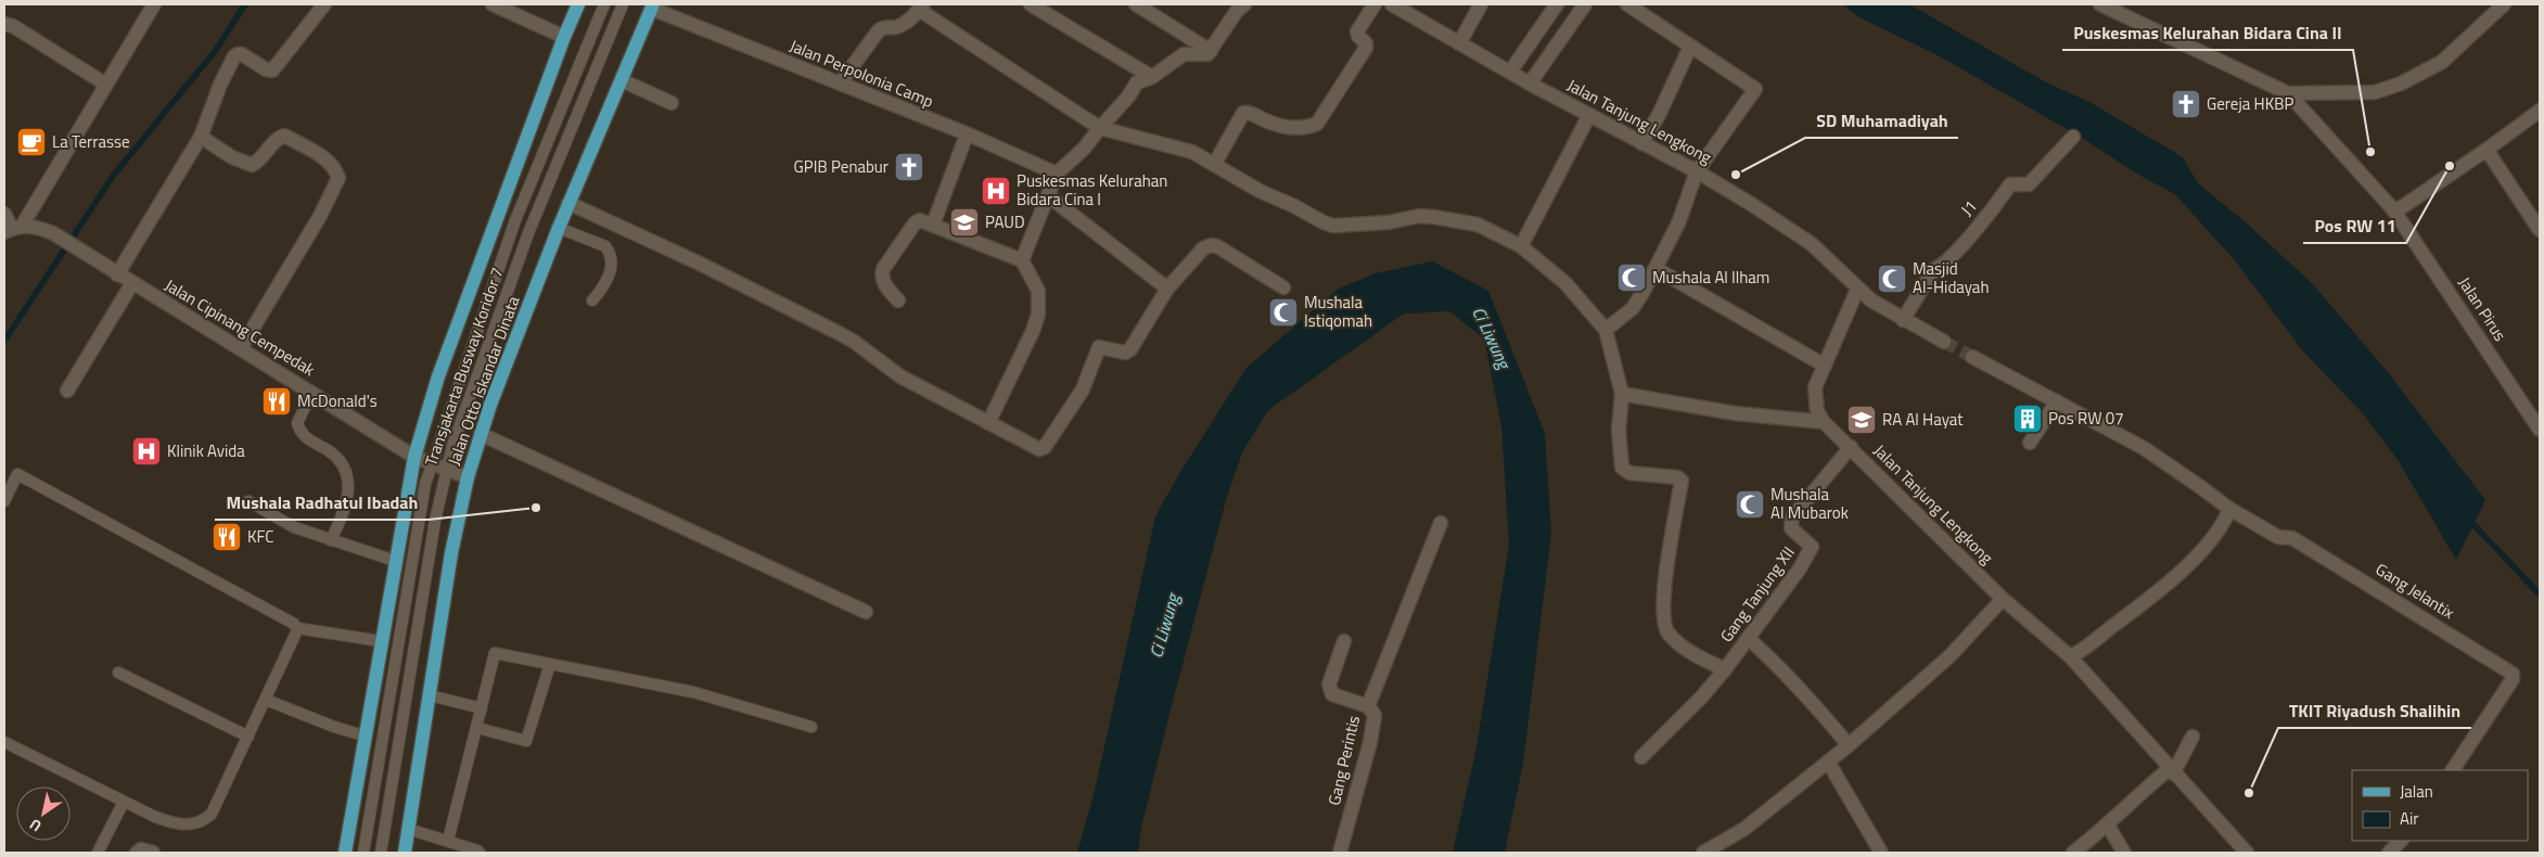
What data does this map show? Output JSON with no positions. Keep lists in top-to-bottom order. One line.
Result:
{"streets":{"main road":["Jalan Otto Iskandar Dinata"],"street":["Jalan Perpolonia Camp","Jalan Tanjung Lengkong","J1","Jalan Pirus","Jalan Cipinang Cempedak","Gang Jelantix","Gang Tanjung XII","Gang Perintis"],"lane":["Transjakarta Busway Koridor 7"]},"crossings":[["Jalan Perpolonia Camp","Jalan Otto Iskandar Dinata"],["Jalan Tanjung Lengkong","J1"],["Jalan Tanjung Lengkong","Gang Tanjung XII"],["Jalan Cipinang Cempedak","Transjakarta Busway Koridor 7"],["Jalan Cipinang Cempedak","Jalan Otto Iskandar Dinata"]],"water":["Ci Liwung"],"places":{"church":["Gereja HKBP","GPIB Penabur"],"cafe":["La Terrasse"],"other":["Puskesmas Kelurahan Bidara Cina II","Pos RW 11","SD Muhamadiyah","Mushala Radhatul Ibadah","TKIT Riyadush Shalihin"],"hospital":["Puskesmas Kelurahan Bidara Cina I","Klinik Avida"],"school or university":["PAUD","RA Al Hayat"],"mosque":["Mushala Al Ilham","Masjid Al-Hidayah","Mushala Istiqomah","Mushala Al Mubarok"],"restaurant":["McDonald's","KFC"],"building":["Pos RW 07"]},"legend":["Jalan","Air"],"north":"bottom left"}
